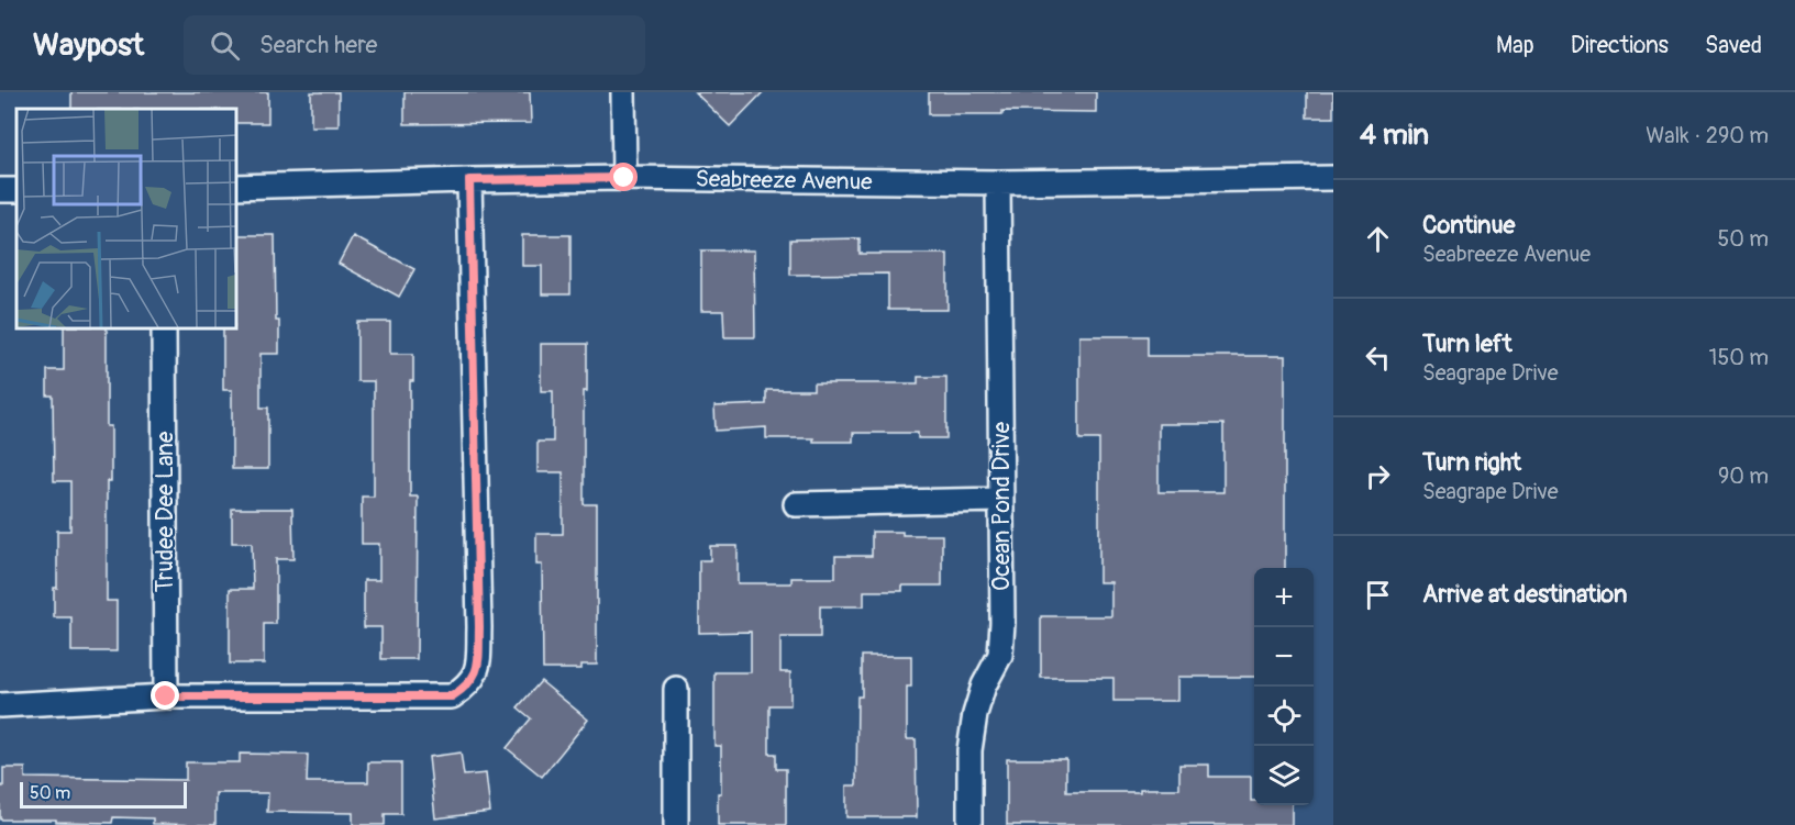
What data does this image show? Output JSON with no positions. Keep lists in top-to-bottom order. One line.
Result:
{"streets":{"street":["Seabreeze Avenue","Ocean Pond Drive","Trudee Dee Lane"]},"crossings":[["Seabreeze Avenue","Ocean Pond Drive"]],"scale_bar":"50 m","page":{"header":"Waypost","search":"Search here","nav":["Map","Directions","Saved"],"heading":["4 min","Walk · 290 m"],"list":[["Continue","Seabreeze Avenue","50 m"],["Turn left","Seagrape Drive","150 m"],["Turn right","Seagrape Drive","90 m"],"Arrive at destination"],"map_buttons":["+","−"],"scale":"50 m"}}
